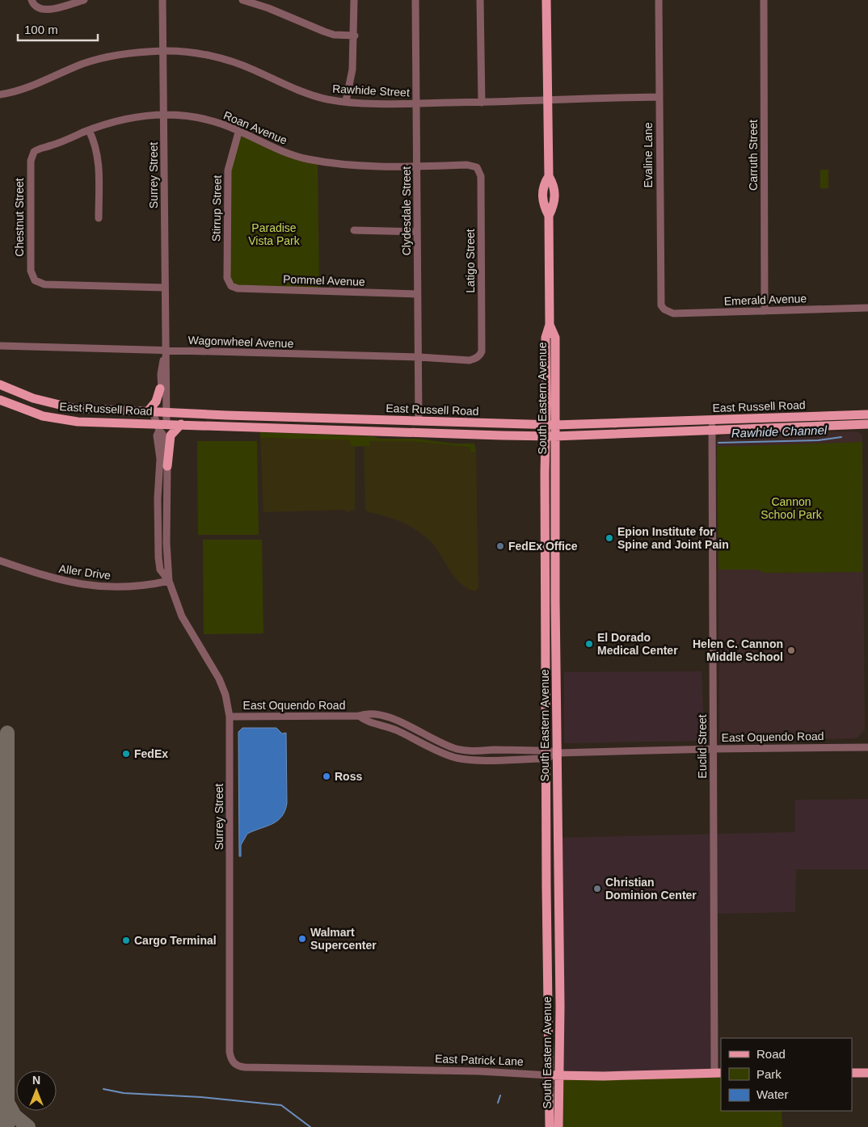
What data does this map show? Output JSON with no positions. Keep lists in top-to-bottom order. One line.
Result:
{"streets":{"main road":["South Eastern Avenue","East Russell Road","East Patrick Lane"],"street":["Rawhide Street","Roan Avenue","Evaline Lane","Carruth Street","Surrey Street","Stirrup Street","Clydesdale Street","Chestnut Street","Latigo Street","Pommel Avenue","Emerald Avenue","Wagonwheel Avenue","Aller Drive","East Oquendo Road","Euclid Street"]},"crossings":[["Rawhide Street","Evaline Lane"],["Rawhide Street","Surrey Street"],["Rawhide Street","Clydesdale Street"],["Rawhide Street","South Eastern Avenue"],["Roan Avenue","Surrey Street"],["Roan Avenue","Stirrup Street"],["Roan Avenue","Clydesdale Street"],["Roan Avenue","Chestnut Street"],["Roan Avenue","Latigo Street"],["Evaline Lane","Emerald Avenue"],["Carruth Street","Emerald Avenue"],["Surrey Street","Chestnut Street"],["Surrey Street","Wagonwheel Avenue"],["Surrey Street","East Russell Road"],["Surrey Street","Aller Drive"],["Surrey Street","East Oquendo Road"],["Surrey Street","East Patrick Lane"],["Stirrup Street","Pommel Avenue"],["Clydesdale Street","Pommel Avenue"],["Clydesdale Street","Wagonwheel Avenue"],["Clydesdale Street","East Russell Road"],["Latigo Street","Wagonwheel Avenue"],["South Eastern Avenue","East Russell Road"],["South Eastern Avenue","East Oquendo Road"],["South Eastern Avenue","East Patrick Lane"],["East Russell Road","Euclid Street"],["East Oquendo Road","Euclid Street"],["Euclid Street","East Patrick Lane"]],"water":["Rawhide Channel"],"parks":["Paradise Vista Park","Cannon School Park"],"places":["Epion Institute for Spine and Joint Pain","FedEx Office","El Dorado Medical Center","Helen C. Cannon Middle School","FedEx","Ross","Christian Dominion Center","Walmart Supercenter","Cargo Terminal"],"legend":["Road","Park","Water"],"scale_bar":"100 m","north":"top"}
